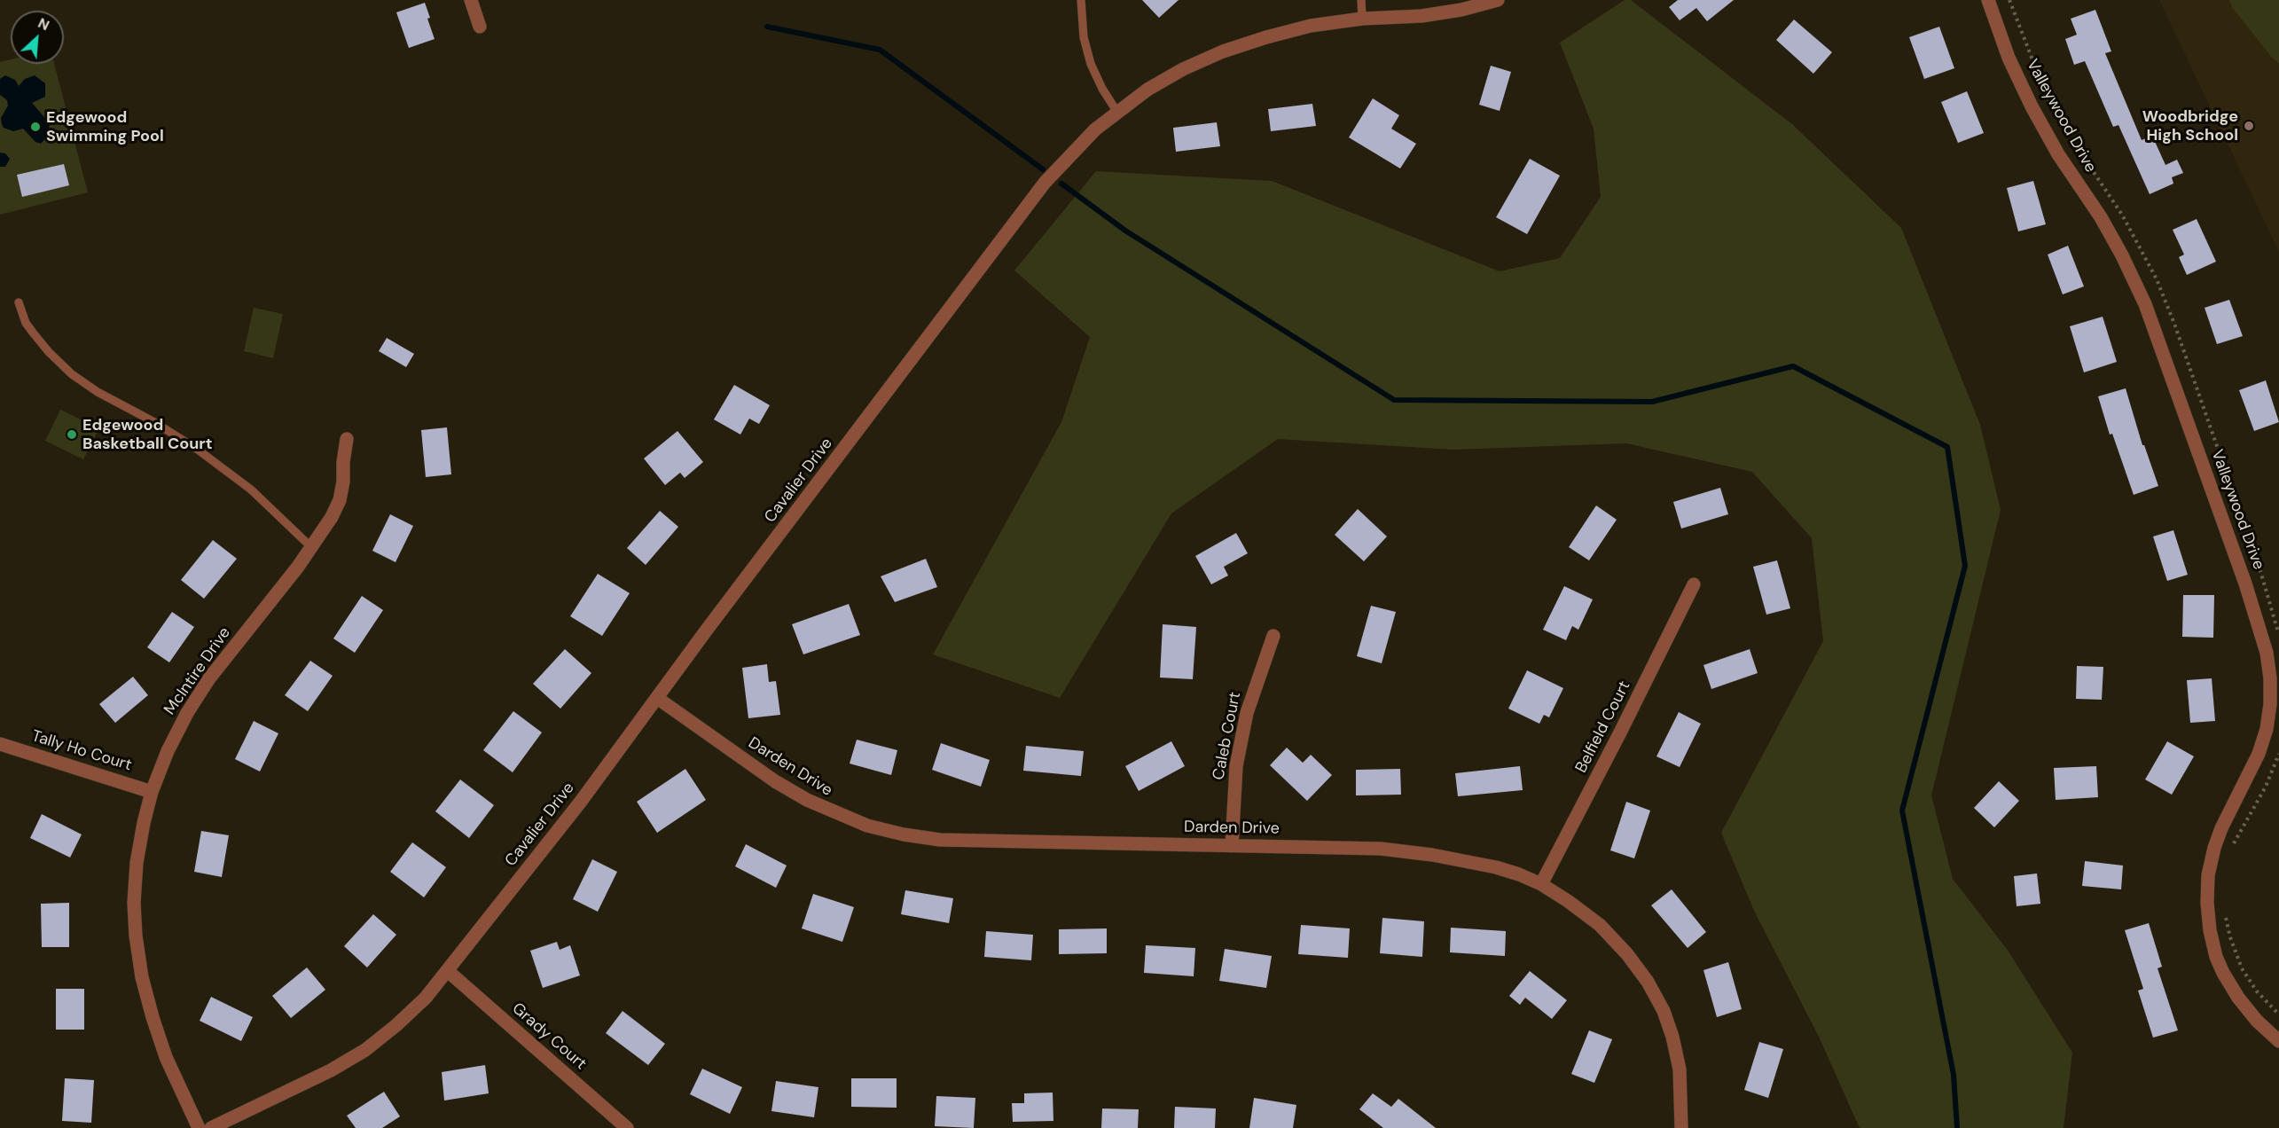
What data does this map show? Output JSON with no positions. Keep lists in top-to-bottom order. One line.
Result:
{"streets":{"street":["Valleywood Drive","Cavalier Drive","McIntire Drive","Belfield Court","Caleb Court","Tally Ho Court","Darden Drive","Grady Court"]},"crossings":[["Cavalier Drive","Darden Drive"],["Cavalier Drive","Grady Court"],["McIntire Drive","Tally Ho Court"],["Belfield Court","Darden Drive"],["Caleb Court","Darden Drive"]],"places":["Woodbridge High School","Edgewood Swimming Pool","Edgewood Basketball Court"],"north":"top right"}
